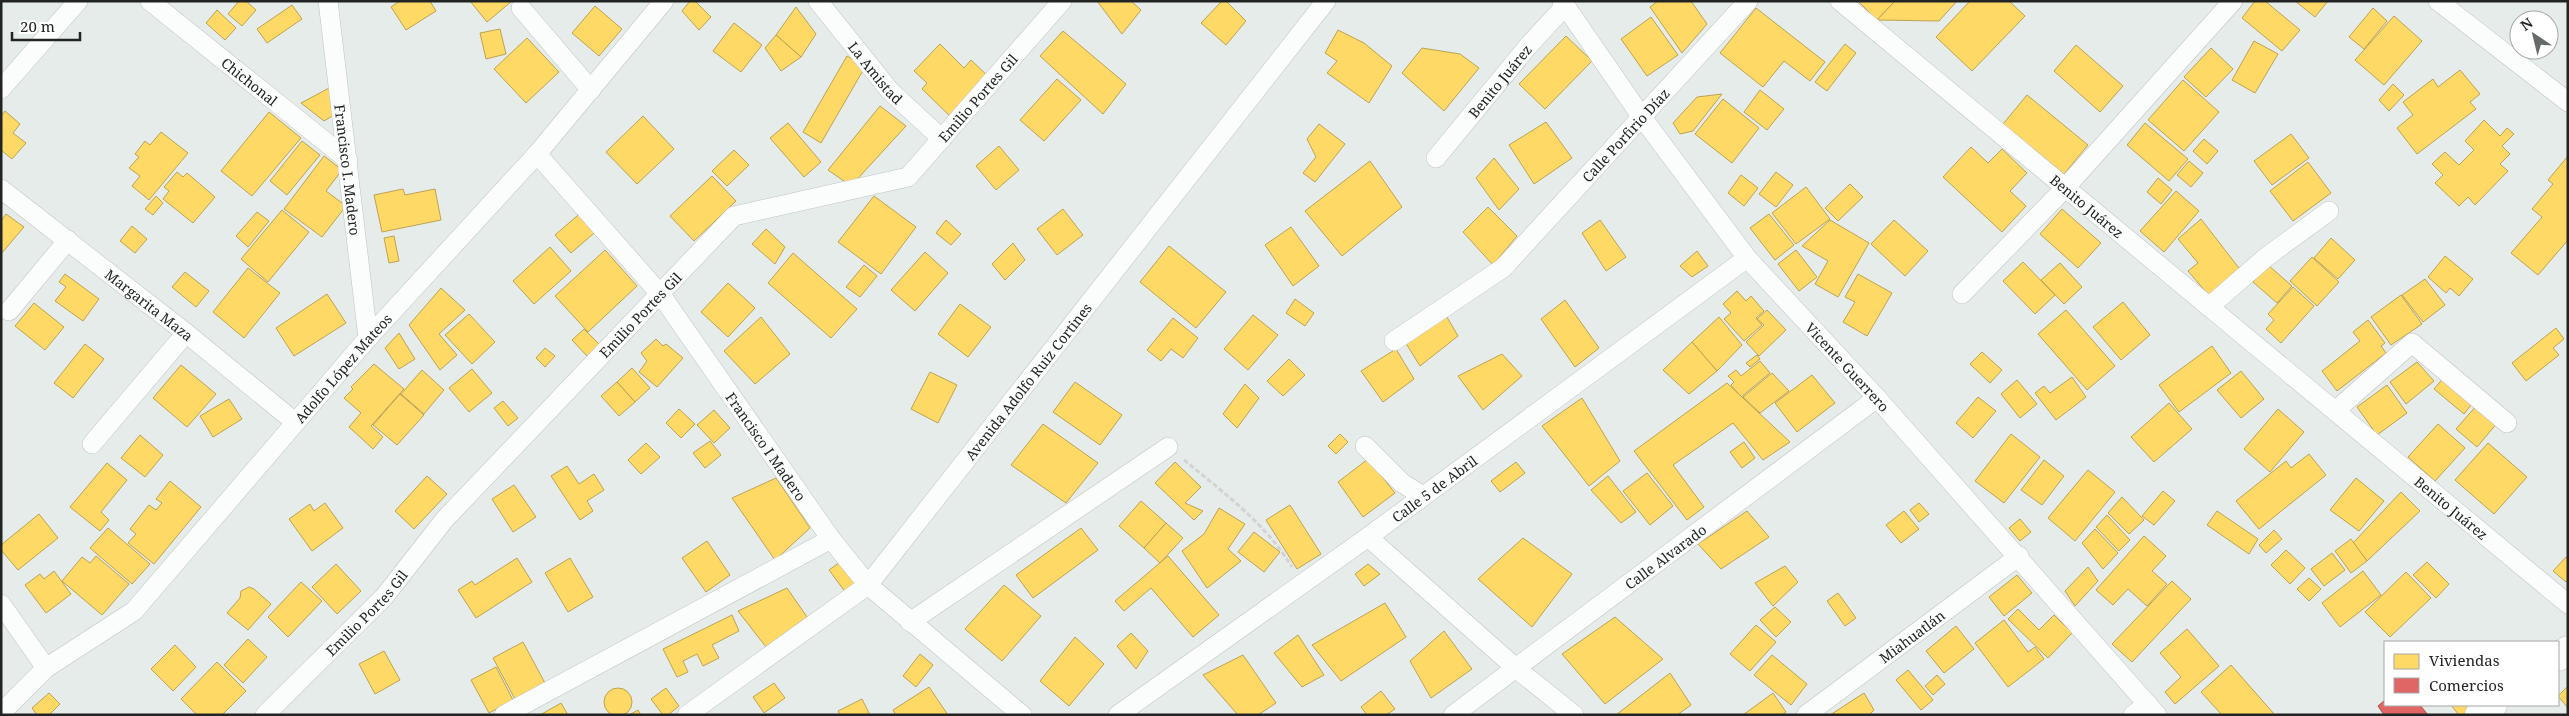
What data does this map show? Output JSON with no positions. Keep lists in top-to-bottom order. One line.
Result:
{"streets":{"street":["La Amistad","Chichonal","Benito Juárez","Emilio Portes Gil","Calle Porfirio Díaz","Francisco I. Madero","Margarita Maza","Vicente Guerrero","Adolfo López Mateos","Avenida Adolfo Ruiz Cortines","Francisco I Madero","Calle 5 de Abril","Calle Alvarado","Miahuatlán"]},"crossings":[["La Amistad","Emilio Portes Gil"],["Chichonal","Francisco I. Madero"],["Benito Juárez","Vicente Guerrero"],["Emilio Portes Gil","Francisco I Madero"],["Calle Porfirio Díaz","Vicente Guerrero"],["Francisco I. Madero","Adolfo López Mateos"],["Margarita Maza","Adolfo López Mateos"],["Vicente Guerrero","Calle 5 de Abril"],["Vicente Guerrero","Calle Alvarado"],["Vicente Guerrero","Miahuatlán"],["Adolfo López Mateos","Francisco I Madero"],["Avenida Adolfo Ruiz Cortines","Francisco I Madero"]],"legend":["Viviendas","Comercios"],"scale_bar":"20 m","north":"top left"}
